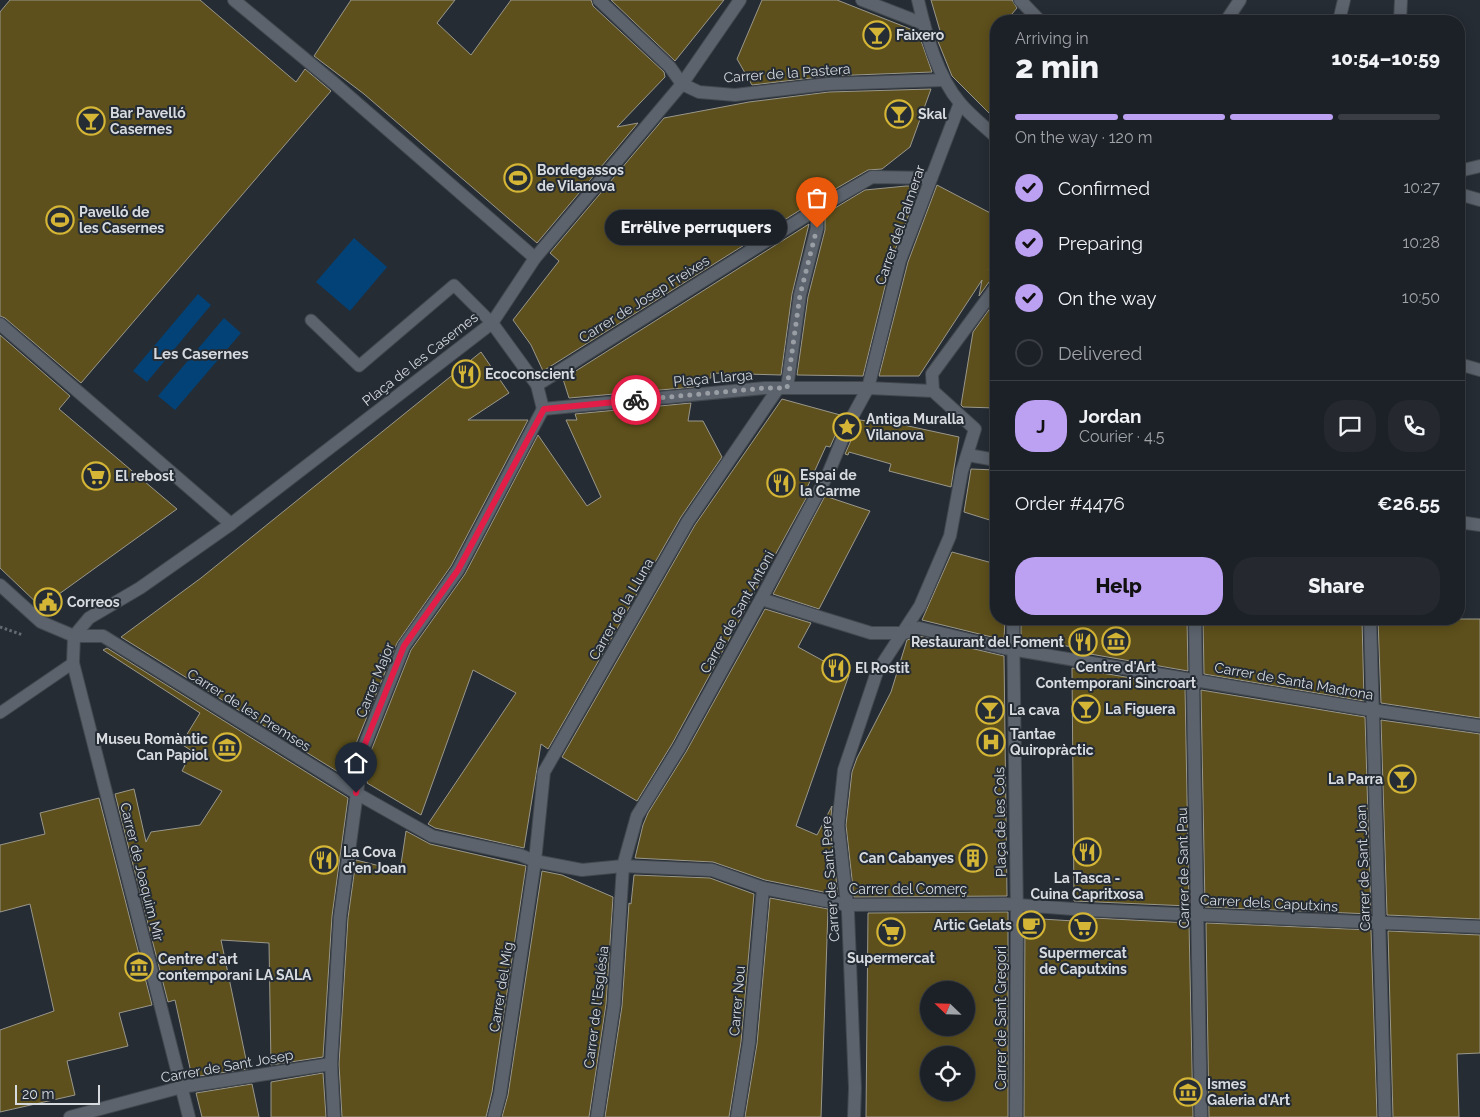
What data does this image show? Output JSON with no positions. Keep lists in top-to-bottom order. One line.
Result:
{"streets":{"street":["Carrer de la Pastera","Carrer del Palmerar","Carrer de Josep Freixes","Plaça de les Casernes","Plaça Llarga","Carrer de la Lluna","Carrer de Sant Antoni","Carrer Major","Carrer de Santa Madrona","Carrer de les Premses","Plaça de les Cols","Carrer de Sant Pau","Carrer de Sant Joan","Carrer de Joaquim Mir","Carrer de Sant Pere","Carrer del Comerç","Carrer dels Caputxins","Carrer del Mig","Carrer Nou","Carrer de l'Església","Carrer de Sant Gregori","Carrer de Sant Josep"]},"crossings":[["Carrer del Palmerar","Carrer de Josep Freixes"],["Carrer del Palmerar","Plaça Llarga"],["Plaça de les Casernes","Carrer de les Premses"],["Plaça Llarga","Carrer de la Lluna"],["Plaça Llarga","Carrer Major"],["Carrer de la Lluna","Carrer de les Premses"],["Carrer de la Lluna","Carrer del Comerç"],["Carrer de la Lluna","Carrer del Mig"],["Carrer de Sant Antoni","Carrer del Comerç"],["Carrer de Sant Antoni","Carrer de l'Església"],["Carrer Major","Carrer de les Premses"],["Carrer Major","Carrer de Sant Josep"],["Carrer de Santa Madrona","Plaça de les Cols"],["Carrer de Santa Madrona","Carrer de Sant Pau"],["Carrer de Santa Madrona","Carrer de Sant Joan"],["Carrer de les Premses","Carrer del Comerç"],["Carrer de les Premses","Carrer del Mig"],["Plaça de les Cols","Carrer del Comerç"],["Plaça de les Cols","Carrer dels Caputxins"],["Plaça de les Cols","Carrer de Sant Gregori"],["Carrer de Sant Pau","Carrer dels Caputxins"],["Carrer de Sant Joan","Carrer dels Caputxins"],["Carrer de Joaquim Mir","Carrer de Sant Josep"],["Carrer de Sant Pere","Carrer del Comerç"],["Carrer del Comerç","Carrer dels Caputxins"],["Carrer del Comerç","Carrer del Mig"],["Carrer del Comerç","Carrer Nou"],["Carrer del Comerç","Carrer de l'Església"]],"districts":["Les Casernes"],"places":{"bar":["Faixero","Skal","Bar Pavelló Casernes","La Figuera","La cava","La Parra"],"sports":["Bordegassos de Vilanova","Pavelló de les Casernes"],"other":["Errëlive perruquers"],"restaurant":["Ecoconscient","Espai de la Carme","Restaurant del Foment","El Rostit","La Tasca - Cuina Capritxosa","La Cova d'en Joan"],"place":["Antiga Muralla Vilanova"],"supermarket":["El rebost","Supermercat de Caputxins","Supermercat"],"public building":["Correos"],"museum":["Centre d'Art Contemporani Sincroart","Museu Romàntic Can Papiol","Centre d'art contemporani LA SALA","Ismes Galeria d'Art"],"hospital":["Tantae Quiropràctic"],"building":["Can Cabanyes"],"cafe":["Artic Gelats"]},"scale_bar":"20 m","north":"top left","page":{"heading":["2 min","Arriving in","10:54–10:59"],"panel":["Jordan","Courier · 4.5","Order #4476","€26.55"],"bar":"On the way · 120 m","list":[["Confirmed","10:27"],["Preparing","10:28"],["On the way","10:50"],"Delivered"],"bubble":"Errëlive perruquers","round":"J","buttons":["Help","Share"],"scale":"20 m"}}
